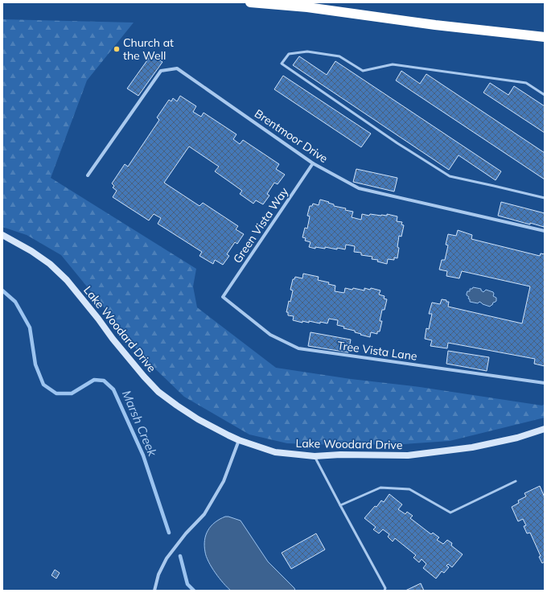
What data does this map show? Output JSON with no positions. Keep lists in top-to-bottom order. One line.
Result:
{"streets":{"street":["Brentmoor Drive","Green Vista Way","Lake Woodard Drive","Tree Vista Lane"]},"crossings":[["Brentmoor Drive","Green Vista Way"],["Green Vista Way","Tree Vista Lane"]],"water":["Marsh Creek"],"places":["Church at the Well"]}
